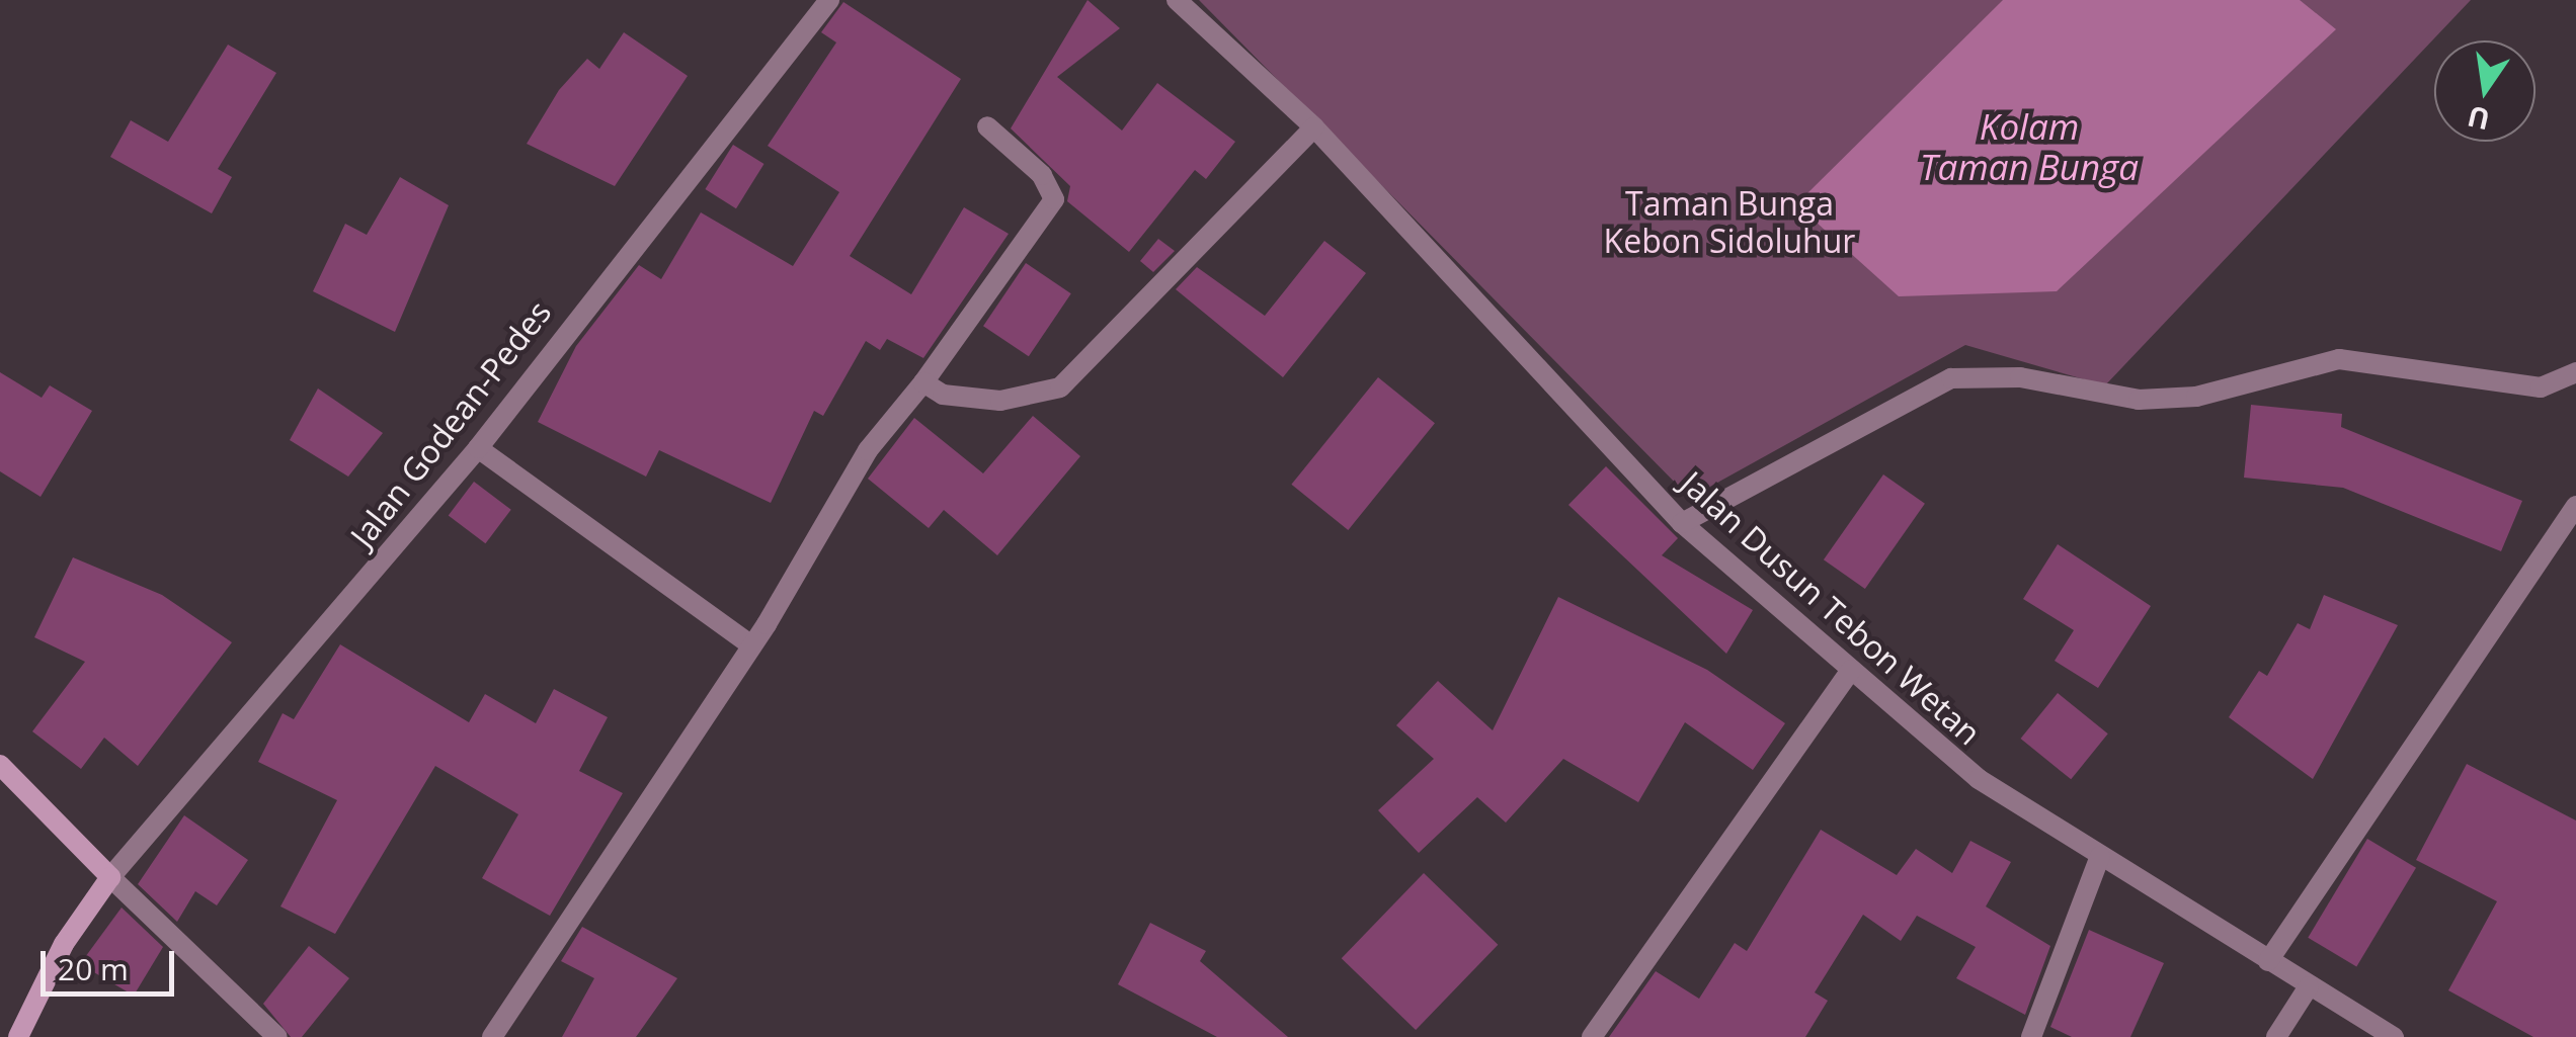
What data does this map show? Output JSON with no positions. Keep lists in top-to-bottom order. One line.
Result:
{"streets":{"street":["Jalan Godean-Pedes","Jalan Dusun Tebon Wetan"]},"water":["Kolam Taman Bunga"],"parks":["Taman Bunga Kebon Sidoluhur"],"scale_bar":"20 m","north":"bottom"}
